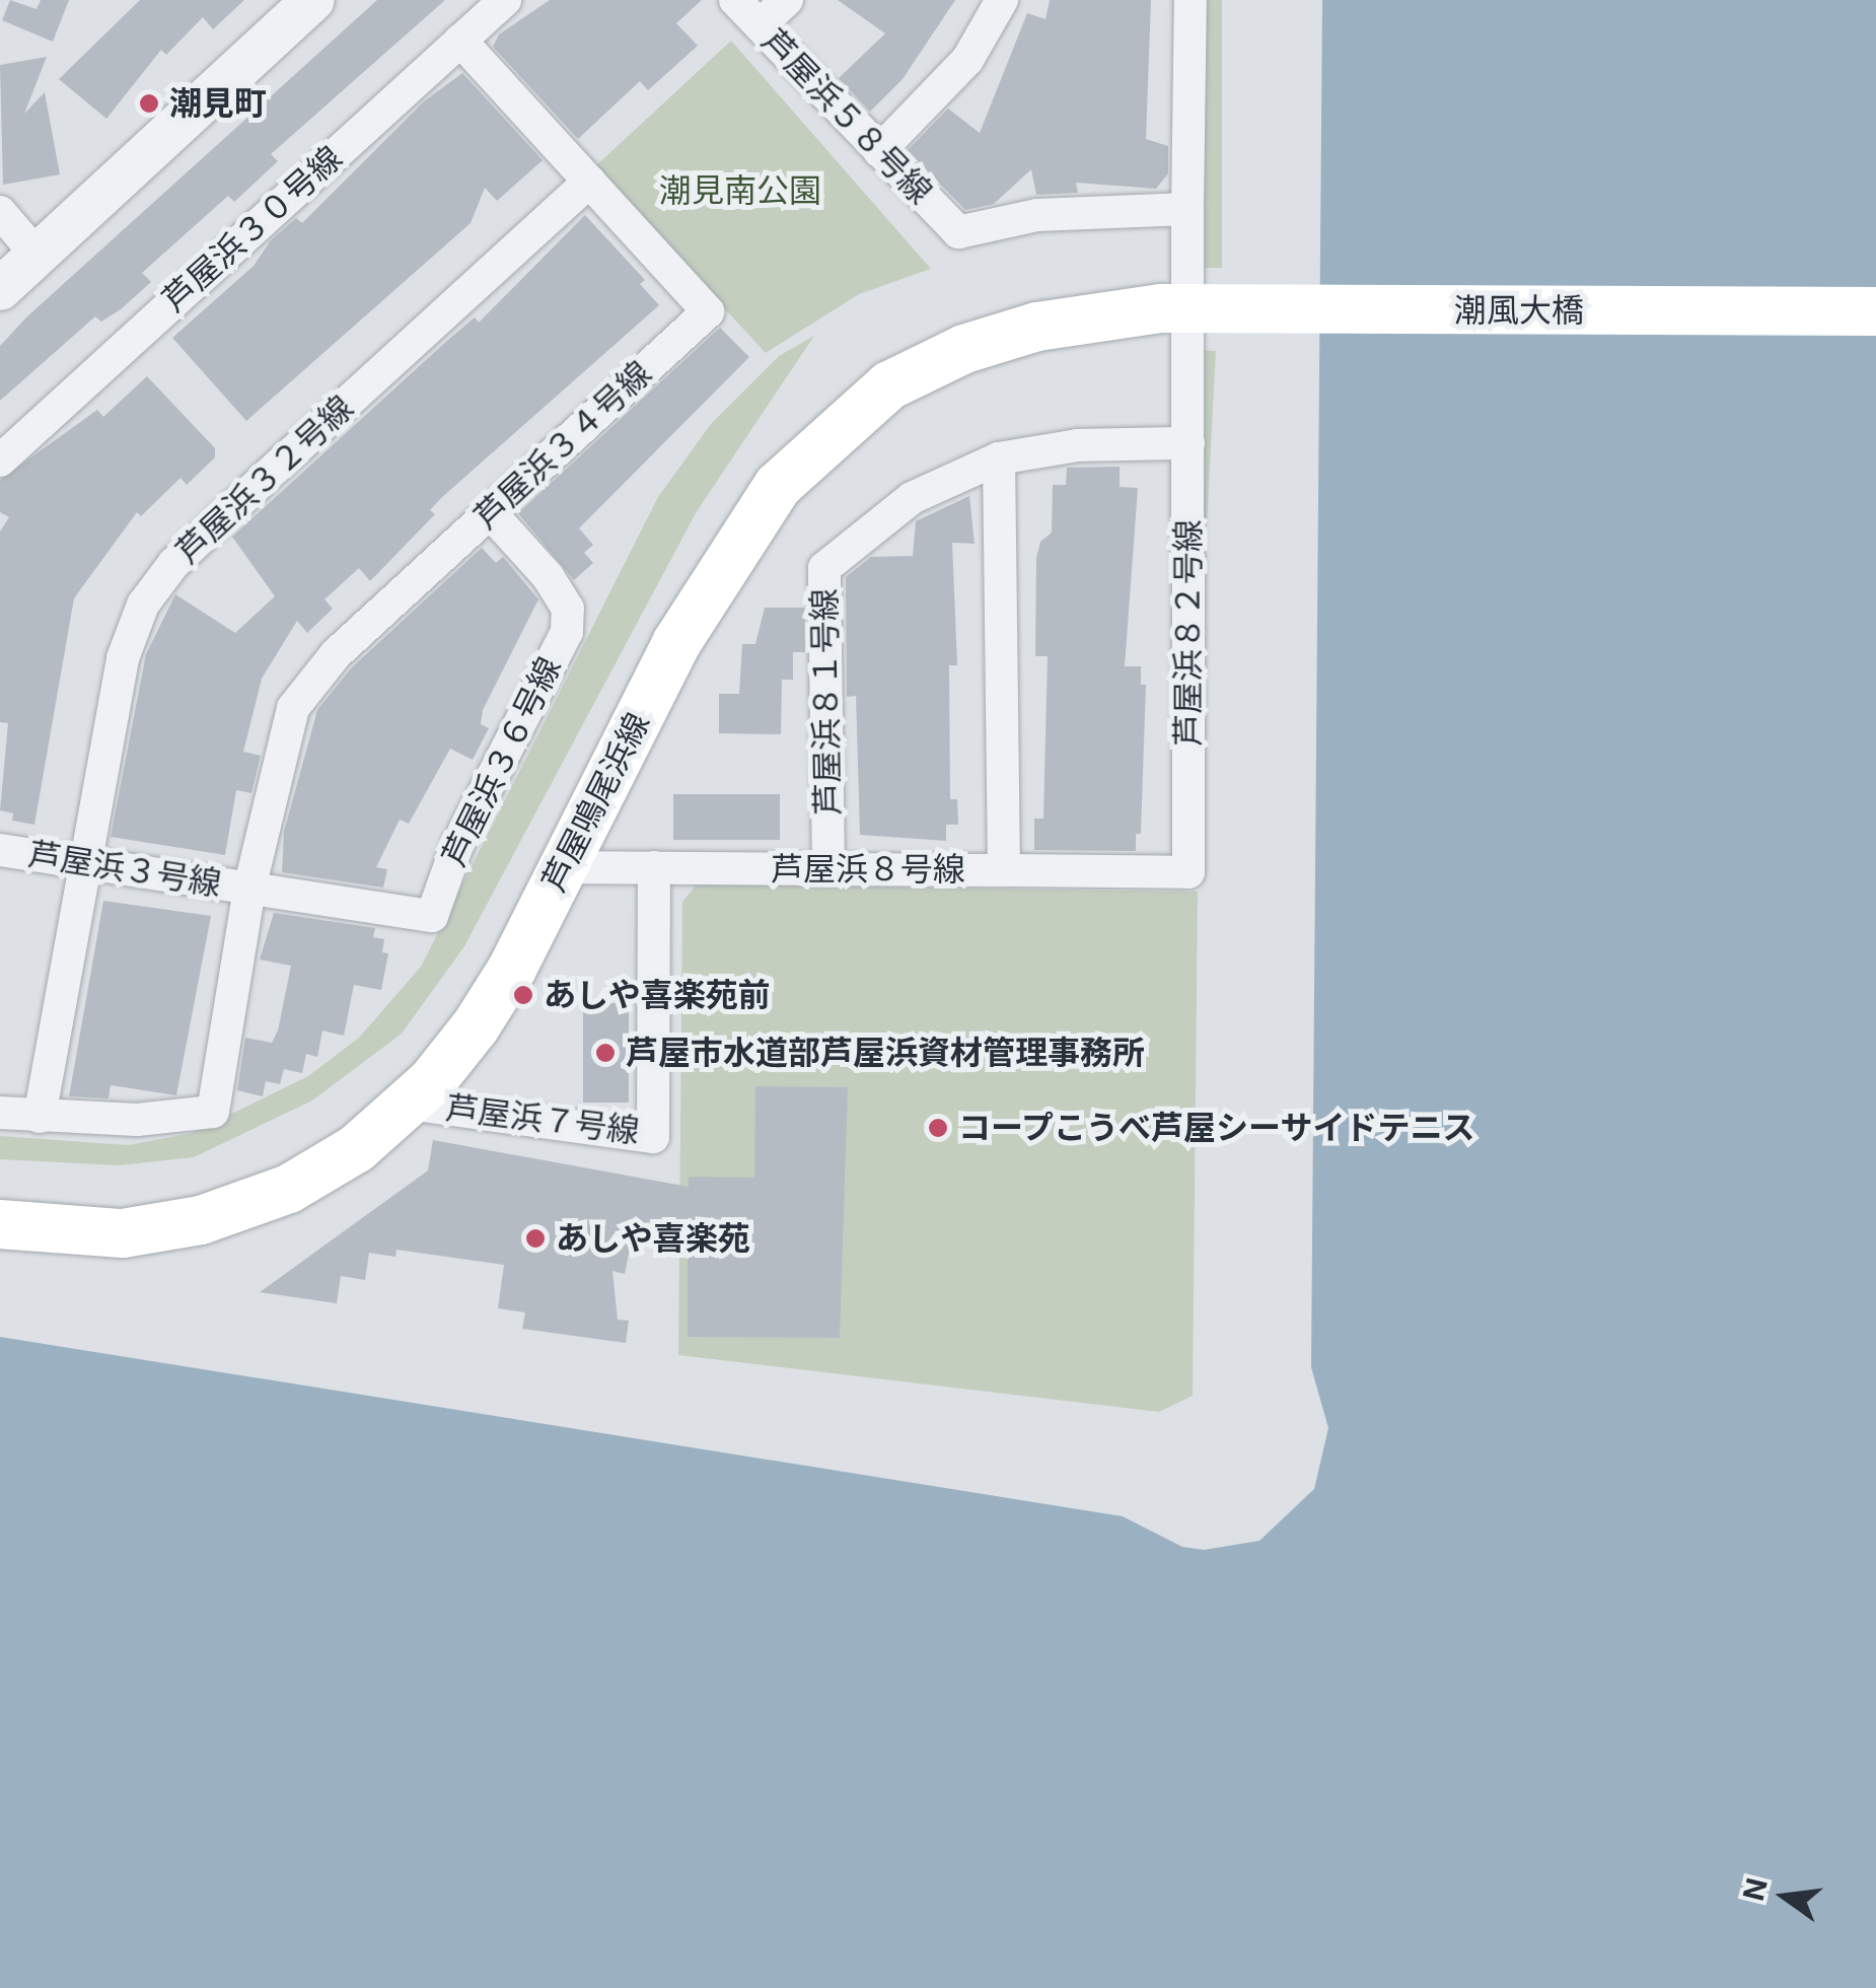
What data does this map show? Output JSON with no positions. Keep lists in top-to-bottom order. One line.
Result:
{"streets":{"main road":["潮風大橋","芦屋鳴尾浜線"],"street":["芦屋浜５８号線","芦屋浜３０号線","芦屋浜３４号線","芦屋浜３２号線","芦屋浜８２号線","芦屋浜８１号線","芦屋浜３６号線","芦屋浜３号線","芦屋浜８号線","芦屋浜７号線"]},"crossings":[["芦屋浜５８号線","芦屋浜８２号線"],["芦屋浜３０号線","芦屋浜３４号線"],["潮風大橋","芦屋鳴尾浜線"],["芦屋浜３４号線","芦屋浜３２号線"],["芦屋浜３４号線","芦屋浜３６号線"],["芦屋浜３４号線","芦屋浜３号線"],["芦屋浜３２号線","芦屋浜３号線"],["芦屋浜８２号線","芦屋浜８１号線"],["芦屋浜８２号線","芦屋浜８号線"],["芦屋浜８１号線","芦屋浜８号線"],["芦屋浜３６号線","芦屋浜３号線"],["芦屋鳴尾浜線","芦屋浜８号線"],["芦屋鳴尾浜線","芦屋浜７号線"],["芦屋浜８号線","芦屋浜７号線"]],"parks":["潮見南公園"],"places":["潮見町","あしや喜楽苑前","芦屋市水道部芦屋浜資材管理事務所","コープこうべ芦屋シーサイドテニス","あしや喜楽苑"],"north":"left"}
